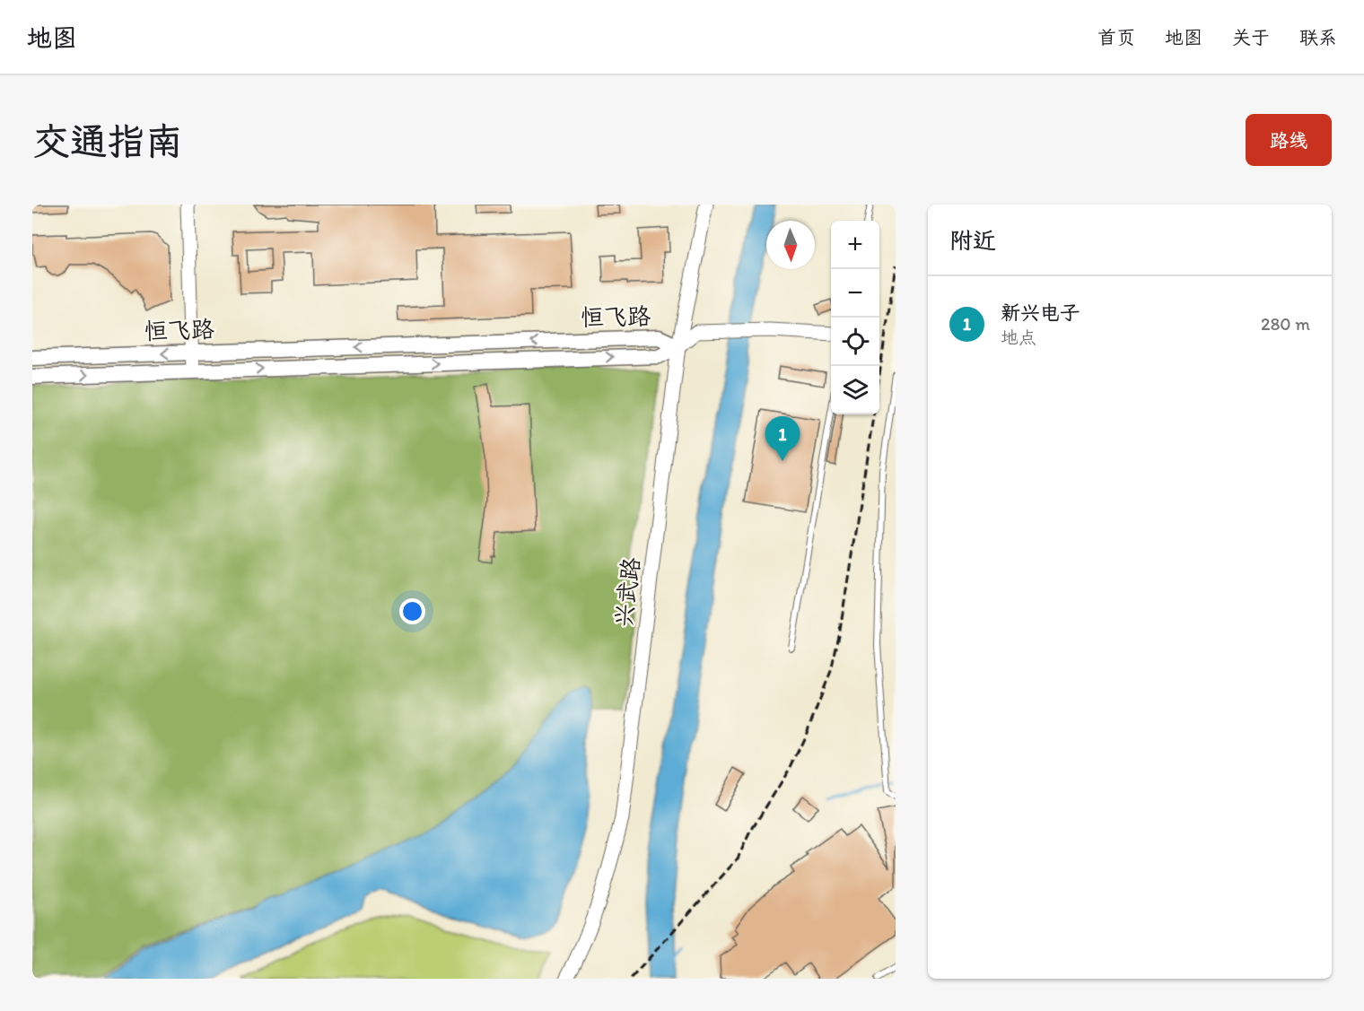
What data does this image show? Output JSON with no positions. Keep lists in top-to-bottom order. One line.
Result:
{"streets":{"main road":["恒飞路"],"street":["兴武路"]},"crossings":[["恒飞路","兴武路"]],"north":"bottom","page":{"header":"地图","nav":["首页","地图","关于","联系"],"buttons":"路线","title":"交通指南","heading":"附近","map_buttons":["+","−"],"list":[{"mark":"1","name":"新兴电子","note":"地点","value":"280 m"}],"pins":"1"}}
